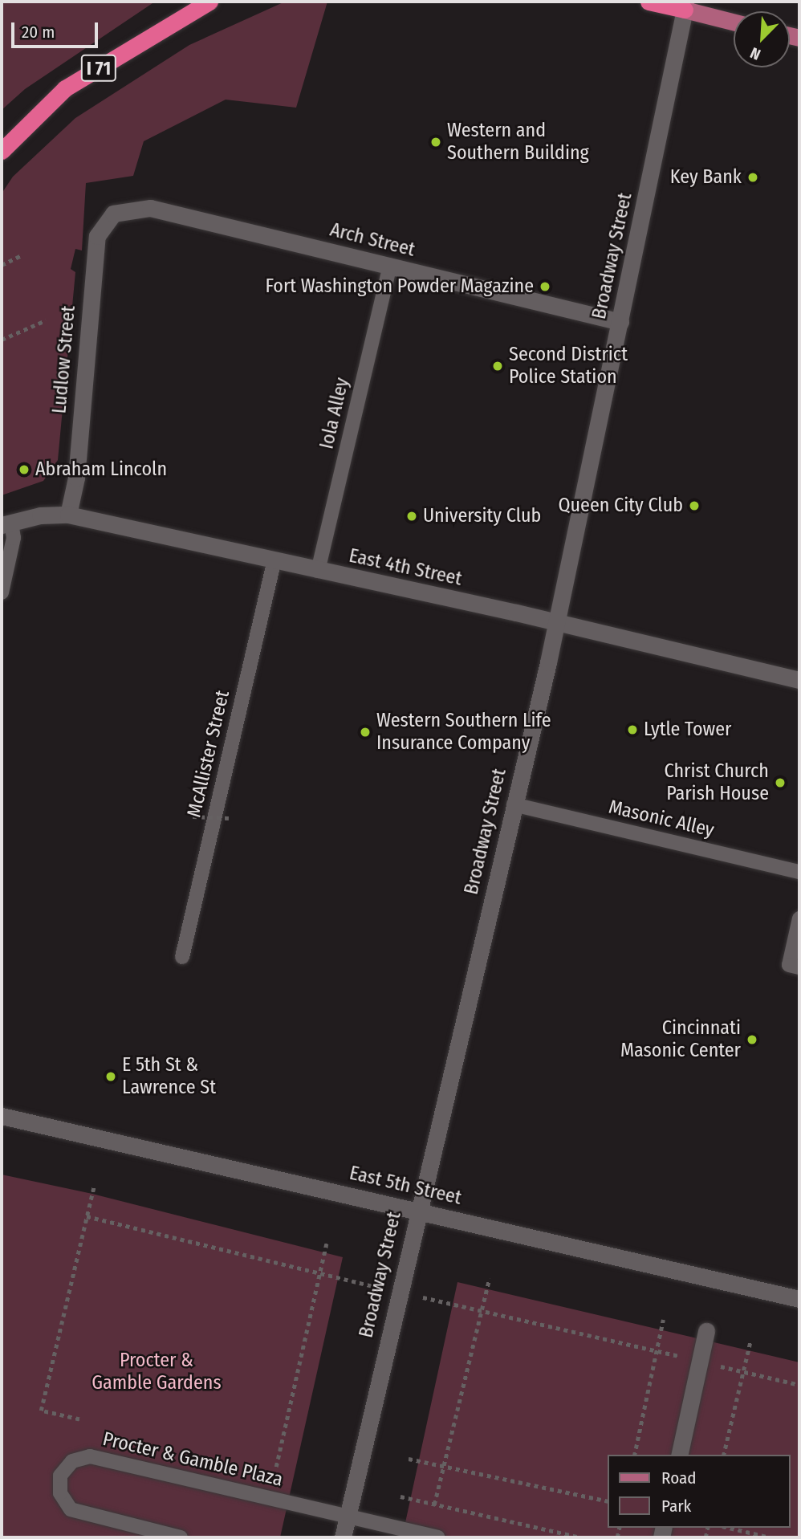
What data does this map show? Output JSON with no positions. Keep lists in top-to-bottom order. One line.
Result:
{"streets":{"highway":["I 71"],"main road":["Arch Street","Broadway Street","Ludlow Street","East 4th Street","East 5th Street"],"lane":["Iola Alley","McAllister Street","Masonic Alley","Procter & Gamble Plaza"]},"crossings":[["Arch Street","Broadway Street"],["Arch Street","Ludlow Street"],["Arch Street","Iola Alley"],["Broadway Street","East 4th Street"],["Broadway Street","Masonic Alley"],["Broadway Street","East 5th Street"],["Broadway Street","Procter & Gamble Plaza"],["Ludlow Street","East 4th Street"],["Iola Alley","East 4th Street"],["East 4th Street","McAllister Street"]],"parks":["Procter & Gamble Gardens"],"places":["Western and Southern Building","Key Bank","Fort Washington Powder Magazine","Second District Police Station","Abraham Lincoln","Queen City Club","University Club","Lytle Tower","Western Southern Life Insurance Company","Christ Church Parish House","Cincinnati Masonic Center","E 5th St & Lawrence St"],"legend":["Road","Park"],"scale_bar":"20 m","north":"bottom left"}
